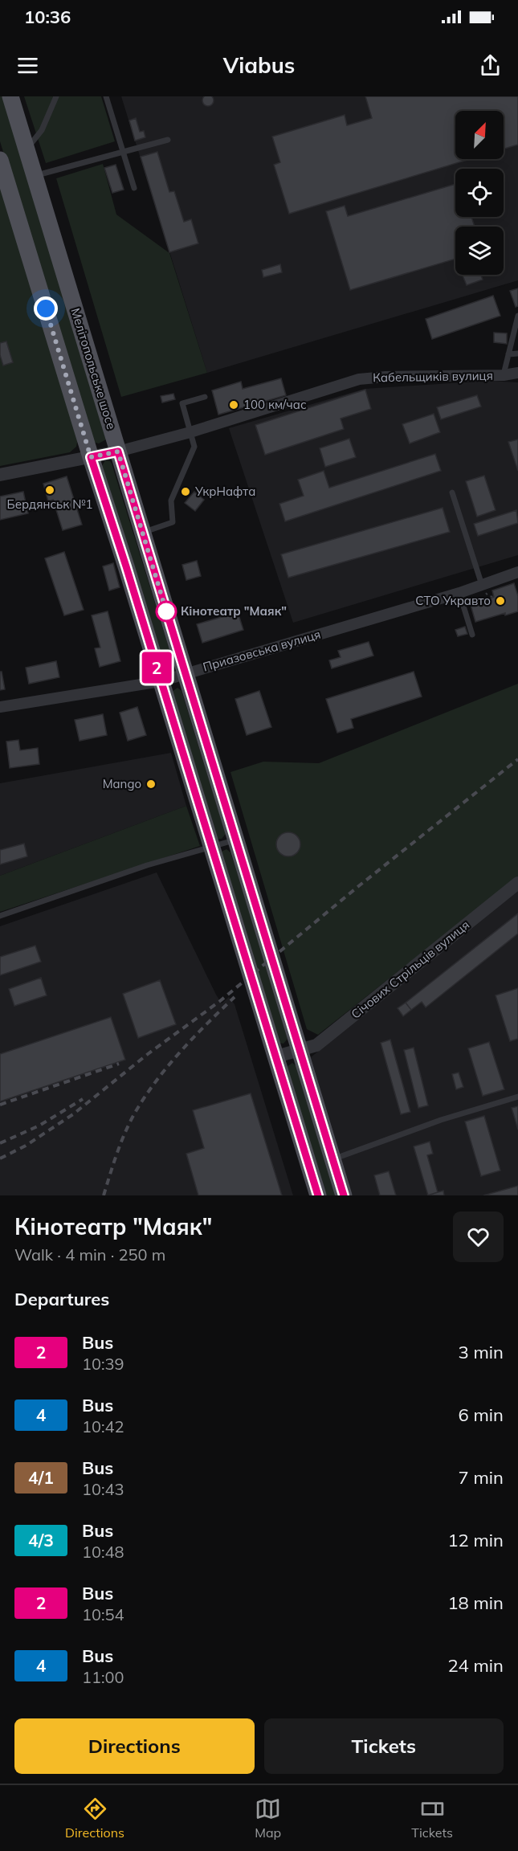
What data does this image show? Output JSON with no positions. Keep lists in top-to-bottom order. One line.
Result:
{"streets":{"main road":["Мелітопольське шосе"],"street":["Кабельщиків вулиця","Приазовська вулиця","Січових Стрільців вулиця"]},"crossings":[["Мелітопольське шосе","Кабельщиків вулиця"],["Мелітопольське шосе","Приазовська вулиця"],["Мелітопольське шосе","Січових Стрільців вулиця"]],"places":["100 км/час","Бердянськ №1","УкрНафта","СТО Укравто","Кінотеатр \"Маяк\"","Mango"],"lines":["bus line 2"],"north":"top right","page":{"status":"10:36","header":"Viabus","on_map":"2","heading":[["Кінотеатр \"Маяк\"","Walk · 4 min · 250 m"],"Departures"],"list":[{"mark":"2","name":"Bus","note":"10:39","value":"3 min"},{"mark":"4","name":"Bus","note":"10:42","value":"6 min"},{"mark":"4/1","name":"Bus","note":"10:43","value":"7 min"},{"mark":"4/3","name":"Bus","note":"10:48","value":"12 min"},{"mark":"2","name":"Bus","note":"10:54","value":"18 min"},{"mark":"4","name":"Bus","note":"11:00","value":"24 min"}],"buttons":["Directions","Tickets"],"tabs":["Directions","Map","Tickets"]}}
